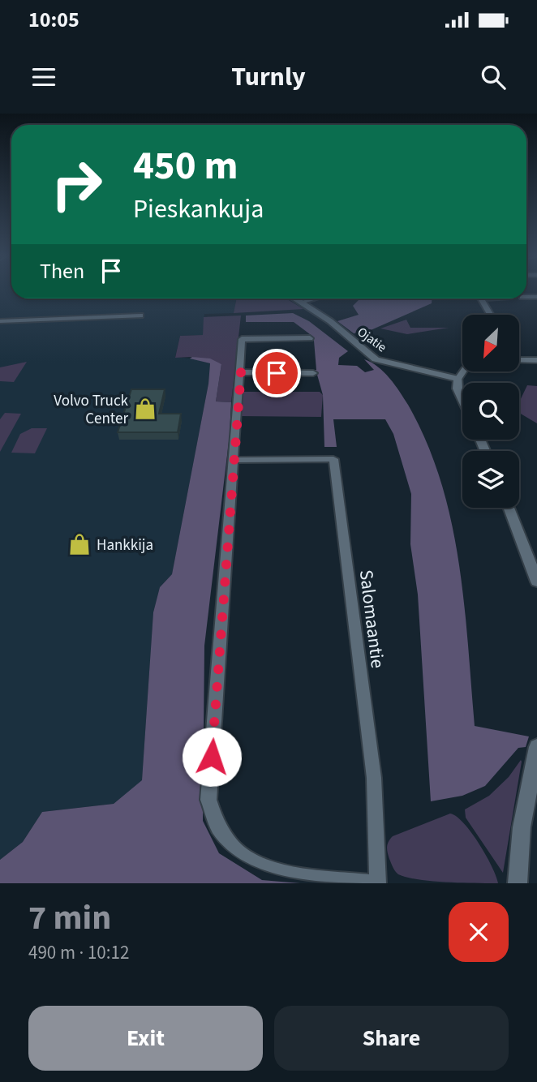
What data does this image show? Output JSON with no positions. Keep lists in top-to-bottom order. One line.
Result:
{"streets":{"street":["Ojatie","Salomaantie"]},"places":{"shop":["Volvo Truck Center","Hankkija"]},"north":"bottom left","page":{"status":"10:05","header":"Turnly","turn":["450 m","Pieskankuja"],"then":"Then","heading":["7 min","490 m · 10:12"],"buttons":["Exit","Share"]}}
